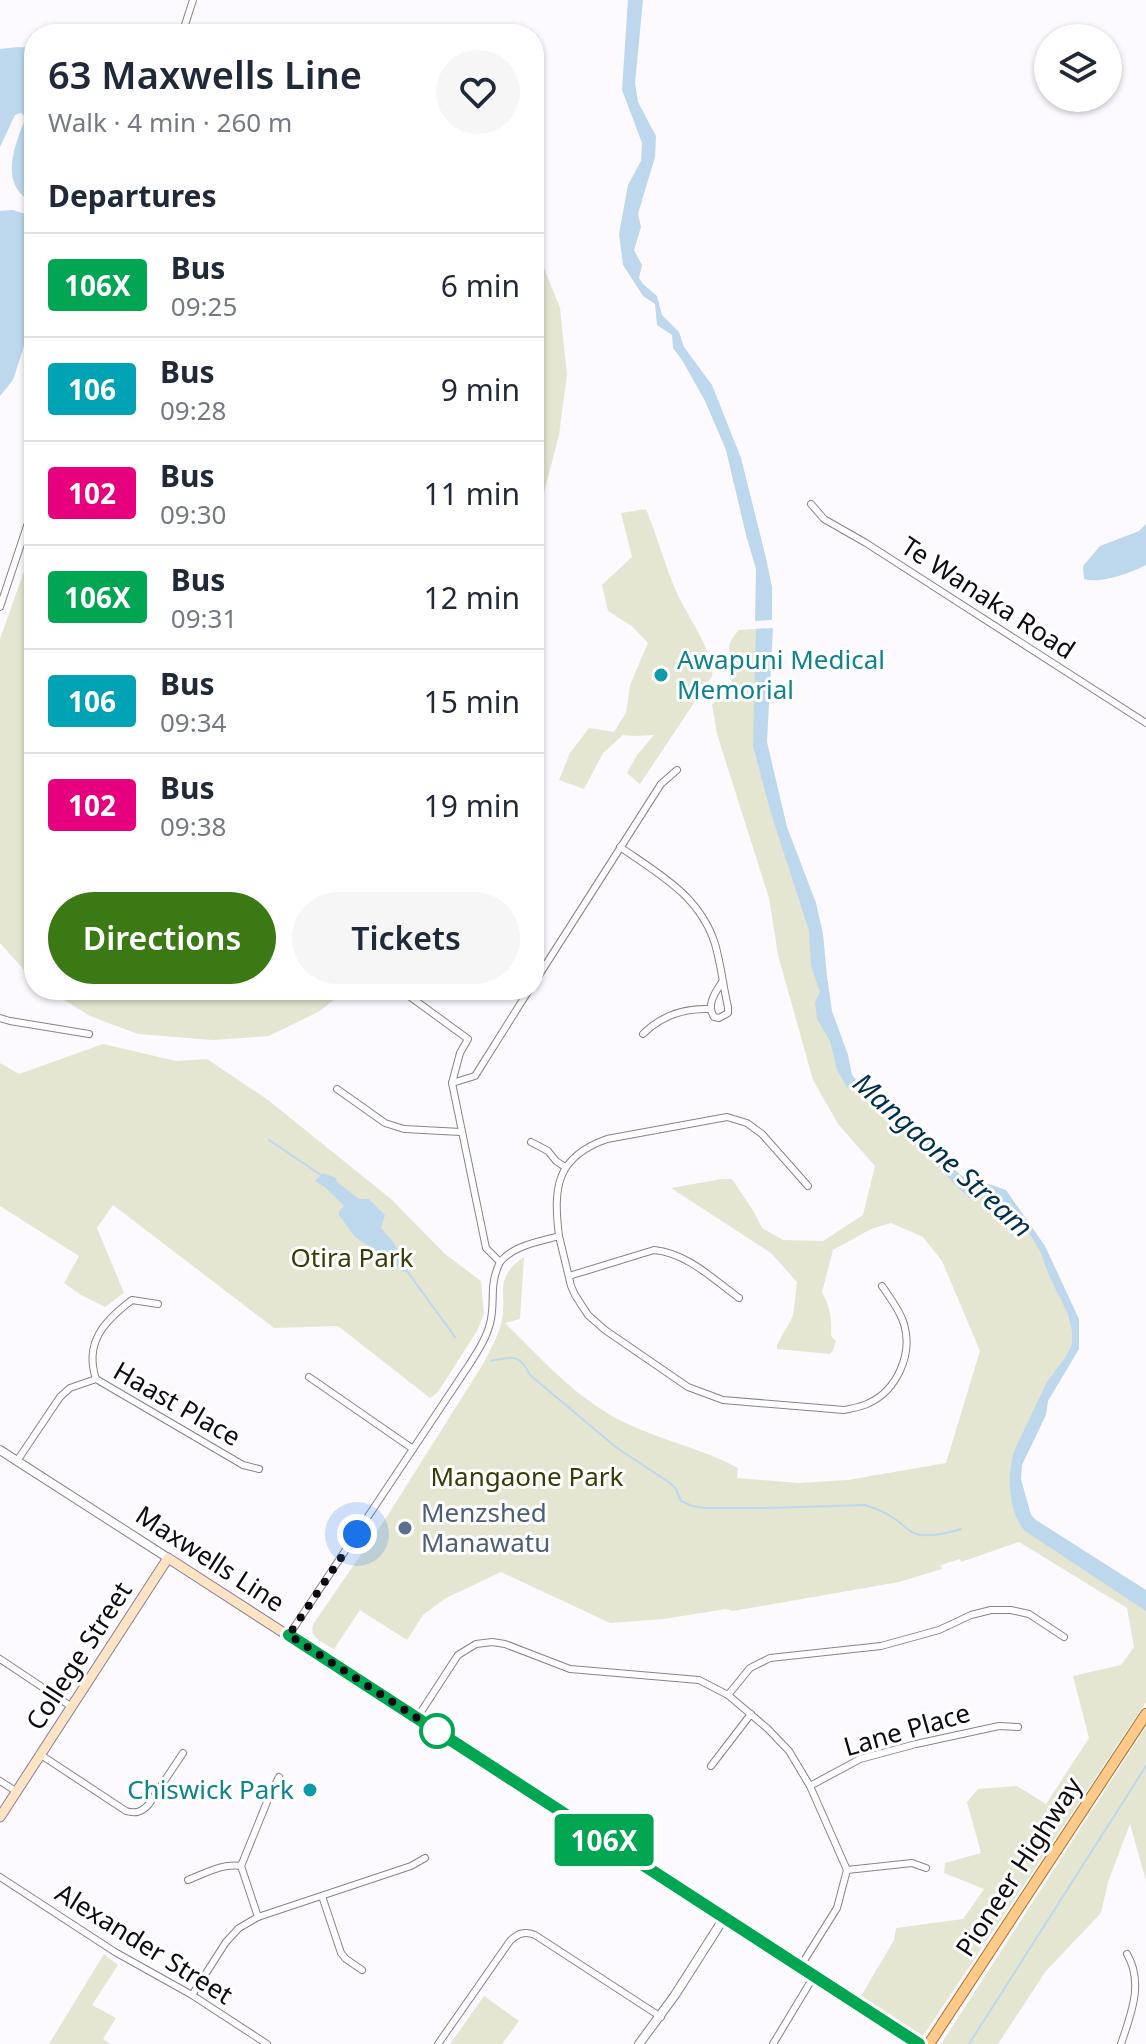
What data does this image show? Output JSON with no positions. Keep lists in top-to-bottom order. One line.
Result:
{"streets":{"main road":["Maxwells Line","College Street","Pioneer Highway"],"street":["Te Wanaka Road","Haast Place","Lane Place","Alexander Street"]},"crossings":[["Haast Place","Maxwells Line"],["Maxwells Line","College Street"]],"water":["Mangaone Stream"],"parks":["Otira Park","Mangaone Park"],"places":["Awapuni Medical Memorial","Menzshed Manawatu","Chiswick Park"],"lines":["bus line 106X"],"page":{"on_map":"106X","heading":[["63 Maxwells Line","Walk · 4 min · 260 m"],"Departures"],"list":[{"mark":"106X","name":"Bus","note":"09:25","value":"6 min"},{"mark":"106","name":"Bus","note":"09:28","value":"9 min"},{"mark":"102","name":"Bus","note":"09:30","value":"11 min"},{"mark":"106X","name":"Bus","note":"09:31","value":"12 min"},{"mark":"106","name":"Bus","note":"09:34","value":"15 min"},{"mark":"102","name":"Bus","note":"09:38","value":"19 min"}],"buttons":["Directions","Tickets"]}}
